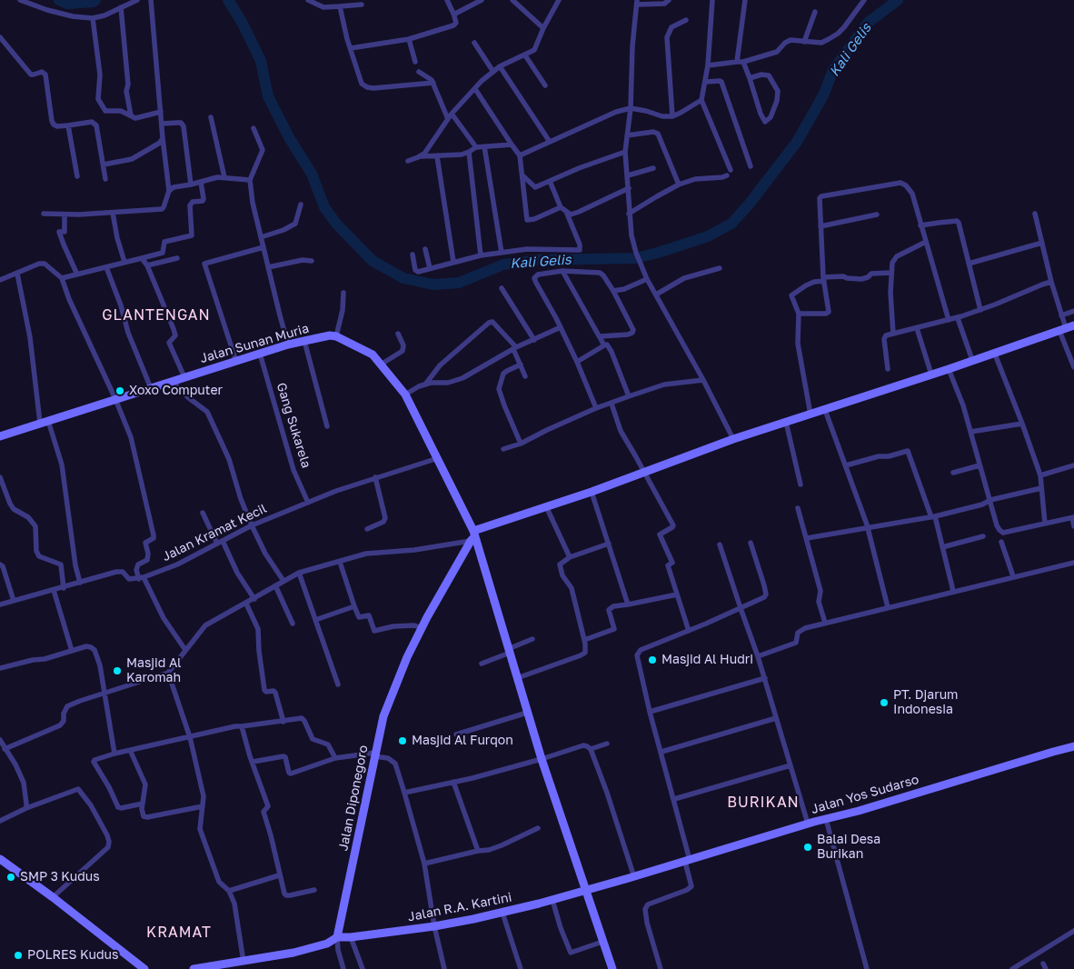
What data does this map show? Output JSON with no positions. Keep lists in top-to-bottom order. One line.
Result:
{"streets":{"main road":["Jalan Sunan Muria","Jalan Yos Sudarso","Jalan Diponegoro","Jalan R.A. Kartini"],"street":["Gang Sukarela","Jalan Kramat Kecil"]},"crossings":[["Jalan Sunan Muria","Gang Sukarela"],["Gang Sukarela","Jalan Kramat Kecil"],["Jalan Yos Sudarso","Jalan R.A. Kartini"],["Jalan Diponegoro","Jalan R.A. Kartini"]],"districts":["GLANTENGAN","BURIKAN","KRAMAT"],"water":["Kali Gelis"],"places":["Xoxo Computer","Masjid Al Hudri","Masjid Al Karomah","PT. Djarum Indonesia","Masjid Al Furqon","Balai Desa Burikan","SMP 3 Kudus","POLRES Kudus"]}
